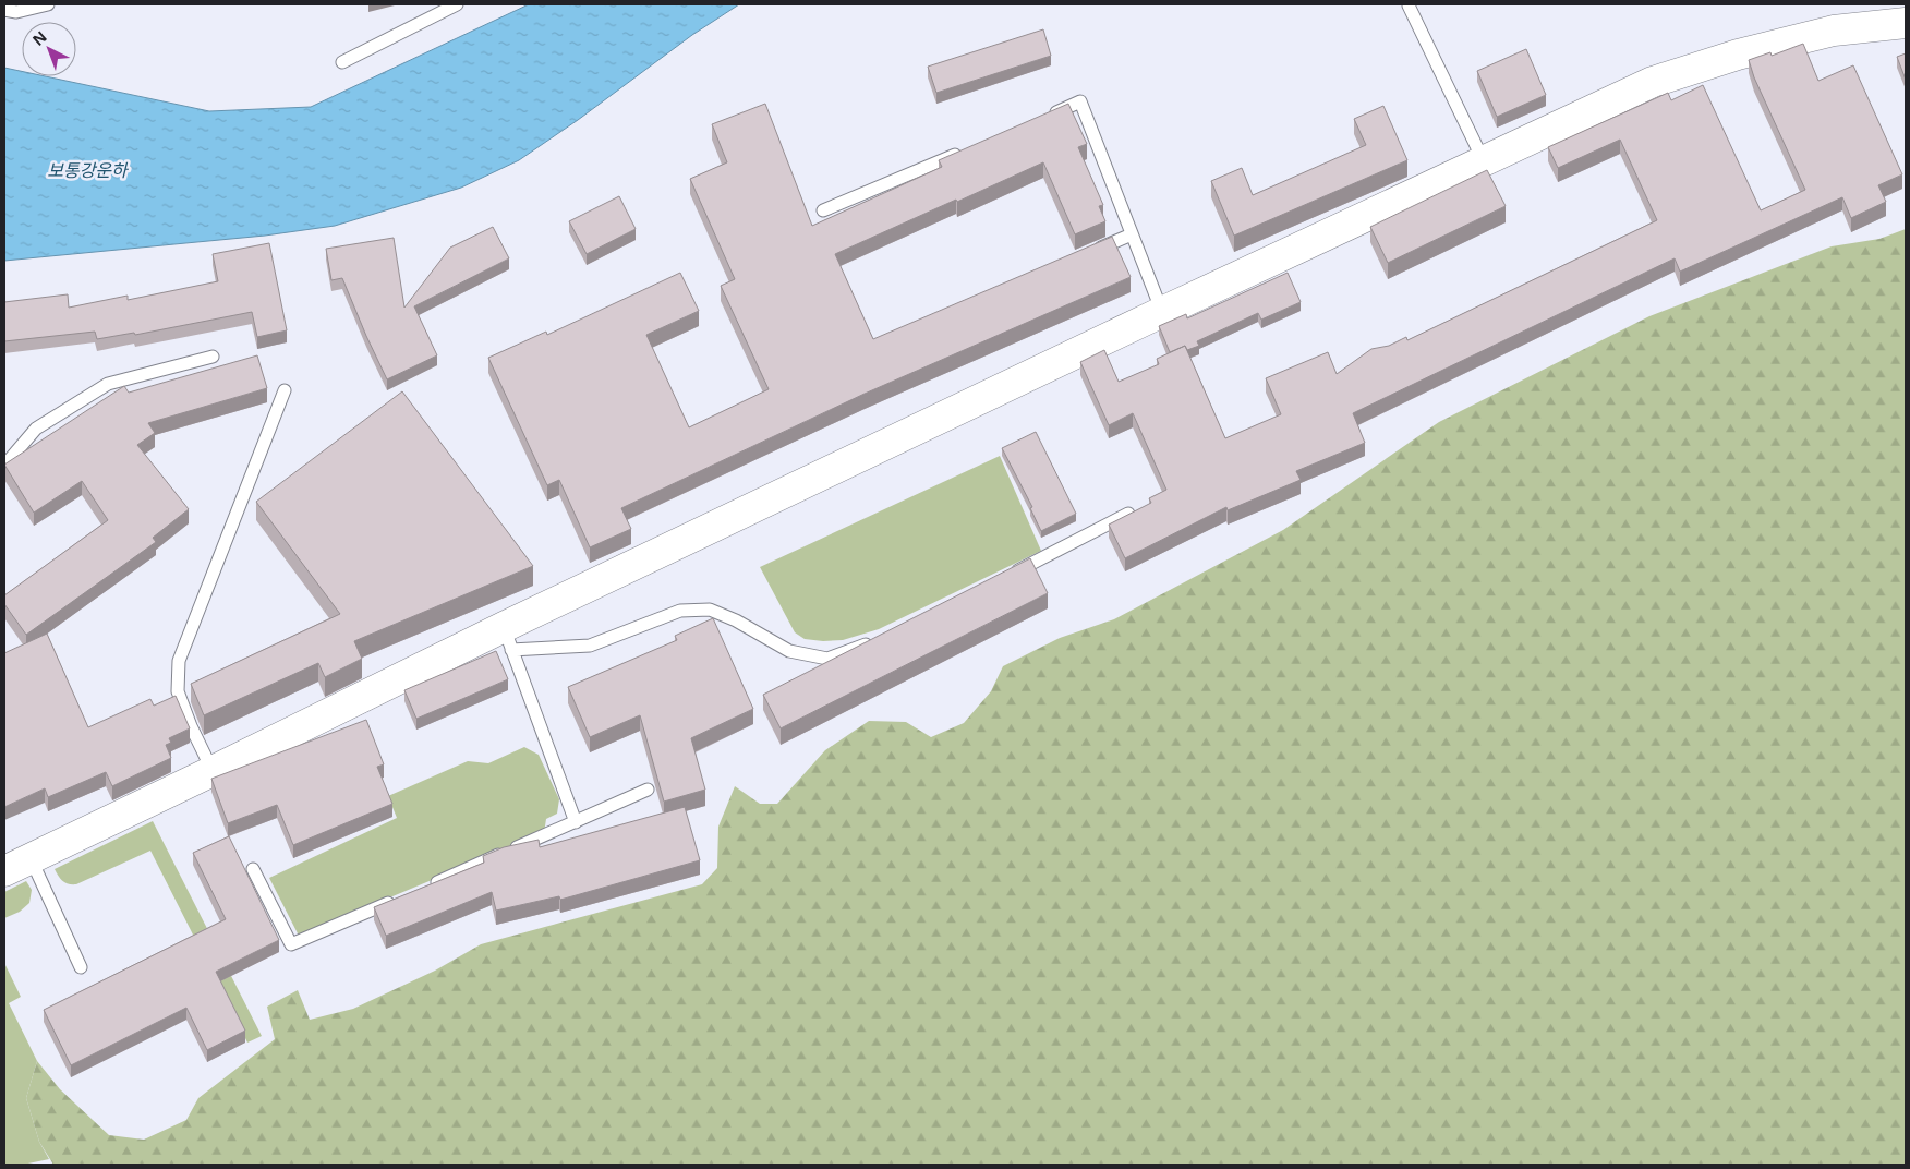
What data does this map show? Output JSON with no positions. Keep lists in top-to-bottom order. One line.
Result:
{"water":["보통강운하"],"north":"top left"}
